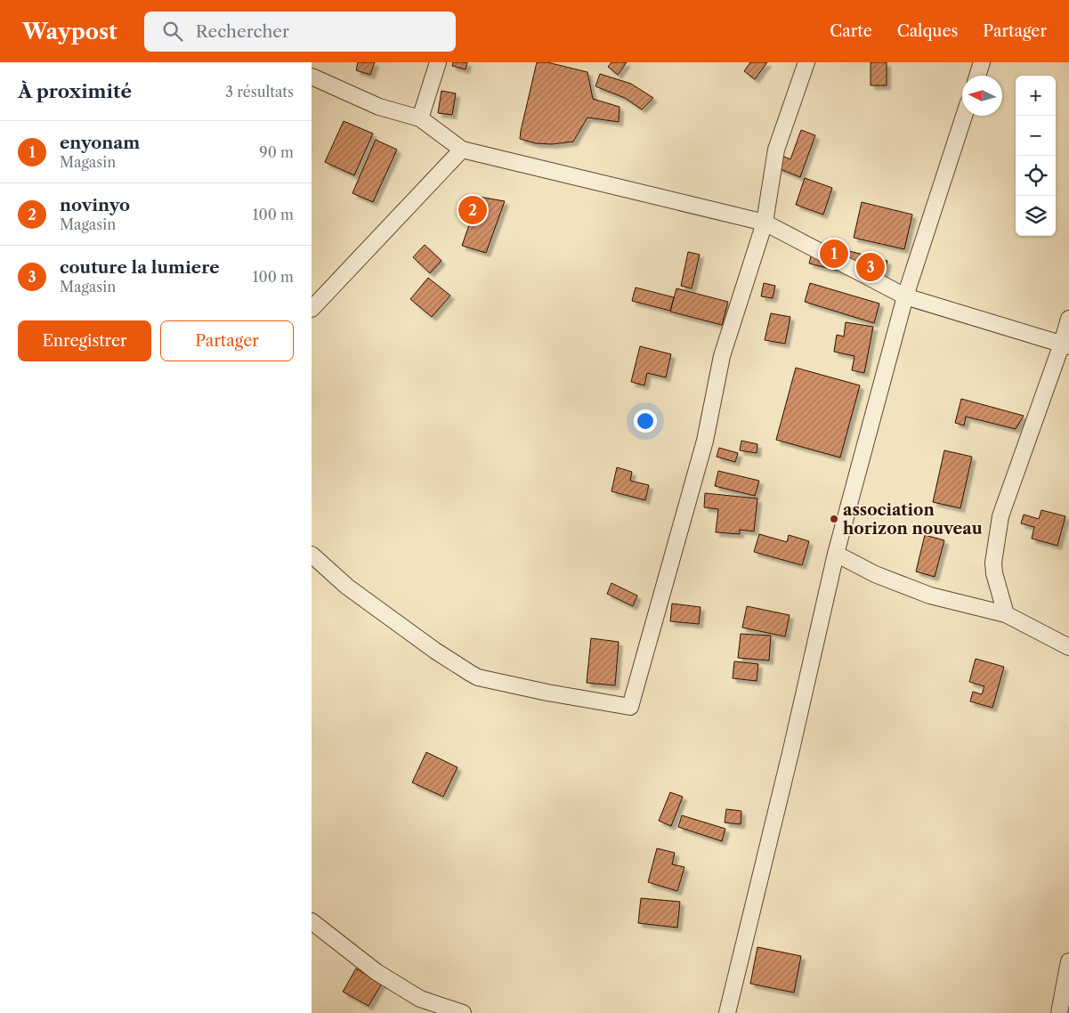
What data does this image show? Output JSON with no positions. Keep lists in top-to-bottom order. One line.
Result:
{"places":["association horizon nouveau"],"north":"left","page":{"header":"Waypost","search":"Rechercher","nav":["Carte","Calques","Partager"],"heading":["À proximité","3 résultats"],"map_buttons":["+","−"],"list":[{"mark":"1","name":"enyonam","note":"Magasin","value":"90 m"},{"mark":"2","name":"novinyo","note":"Magasin","value":"100 m"},{"mark":"3","name":"couture la lumiere","note":"Magasin","value":"100 m"}],"pins":["2","1","3"],"buttons":["Enregistrer","Partager"]}}
